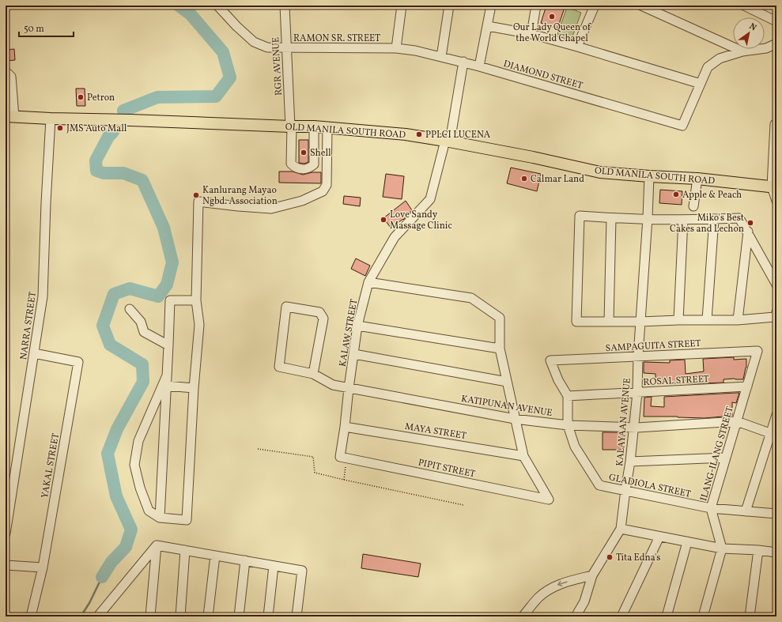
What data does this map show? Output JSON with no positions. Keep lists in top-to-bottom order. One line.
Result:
{"streets":{"main road":["OLD MANILA SOUTH ROAD"],"street":["RAMON SR. STREET","RGR AVENUE","DIAMOND STREET","NARRA STREET","KALAW STREET","SAMPAGUITA STREET","ROSAL STREET","KATIPUNAN AVENUE","KALAYAAN AVENUE","MAYA STREET","ILANG-ILANG STREET","YAKAL STREET","PIPIT STREET","GLADIOLA STREET"]},"crossings":[["RAMON SR. STREET","RGR AVENUE"],["RAMON SR. STREET","DIAMOND STREET"],["RGR AVENUE","OLD MANILA SOUTH ROAD"],["DIAMOND STREET","KALAW STREET"],["OLD MANILA SOUTH ROAD","NARRA STREET"],["OLD MANILA SOUTH ROAD","KALAW STREET"],["OLD MANILA SOUTH ROAD","KALAYAAN AVENUE"],["NARRA STREET","YAKAL STREET"],["KALAW STREET","KATIPUNAN AVENUE"],["KALAW STREET","MAYA STREET"],["KALAW STREET","PIPIT STREET"],["SAMPAGUITA STREET","ROSAL STREET"],["SAMPAGUITA STREET","KALAYAAN AVENUE"],["SAMPAGUITA STREET","ILANG-ILANG STREET"],["SAMPAGUITA STREET","GLADIOLA STREET"],["ROSAL STREET","KALAYAAN AVENUE"],["ROSAL STREET","ILANG-ILANG STREET"],["ROSAL STREET","GLADIOLA STREET"],["KATIPUNAN AVENUE","KALAYAAN AVENUE"],["KATIPUNAN AVENUE","ILANG-ILANG STREET"],["KATIPUNAN AVENUE","GLADIOLA STREET"],["KALAYAAN AVENUE","GLADIOLA STREET"],["MAYA STREET","PIPIT STREET"],["ILANG-ILANG STREET","GLADIOLA STREET"]],"places":["Our Lady Queen of the World Chapel","Petron","JMS Auto Mall","PPLCI LUCENA","Shell","Calmar Land","Apple & Peach","Kanlurang Mayao Ngbd. Association","Love Sandy Massage Clinic","Miko's Best Cakes and Lechon","Tita Edna's"],"scale_bar":"50 m","north":"top right"}
